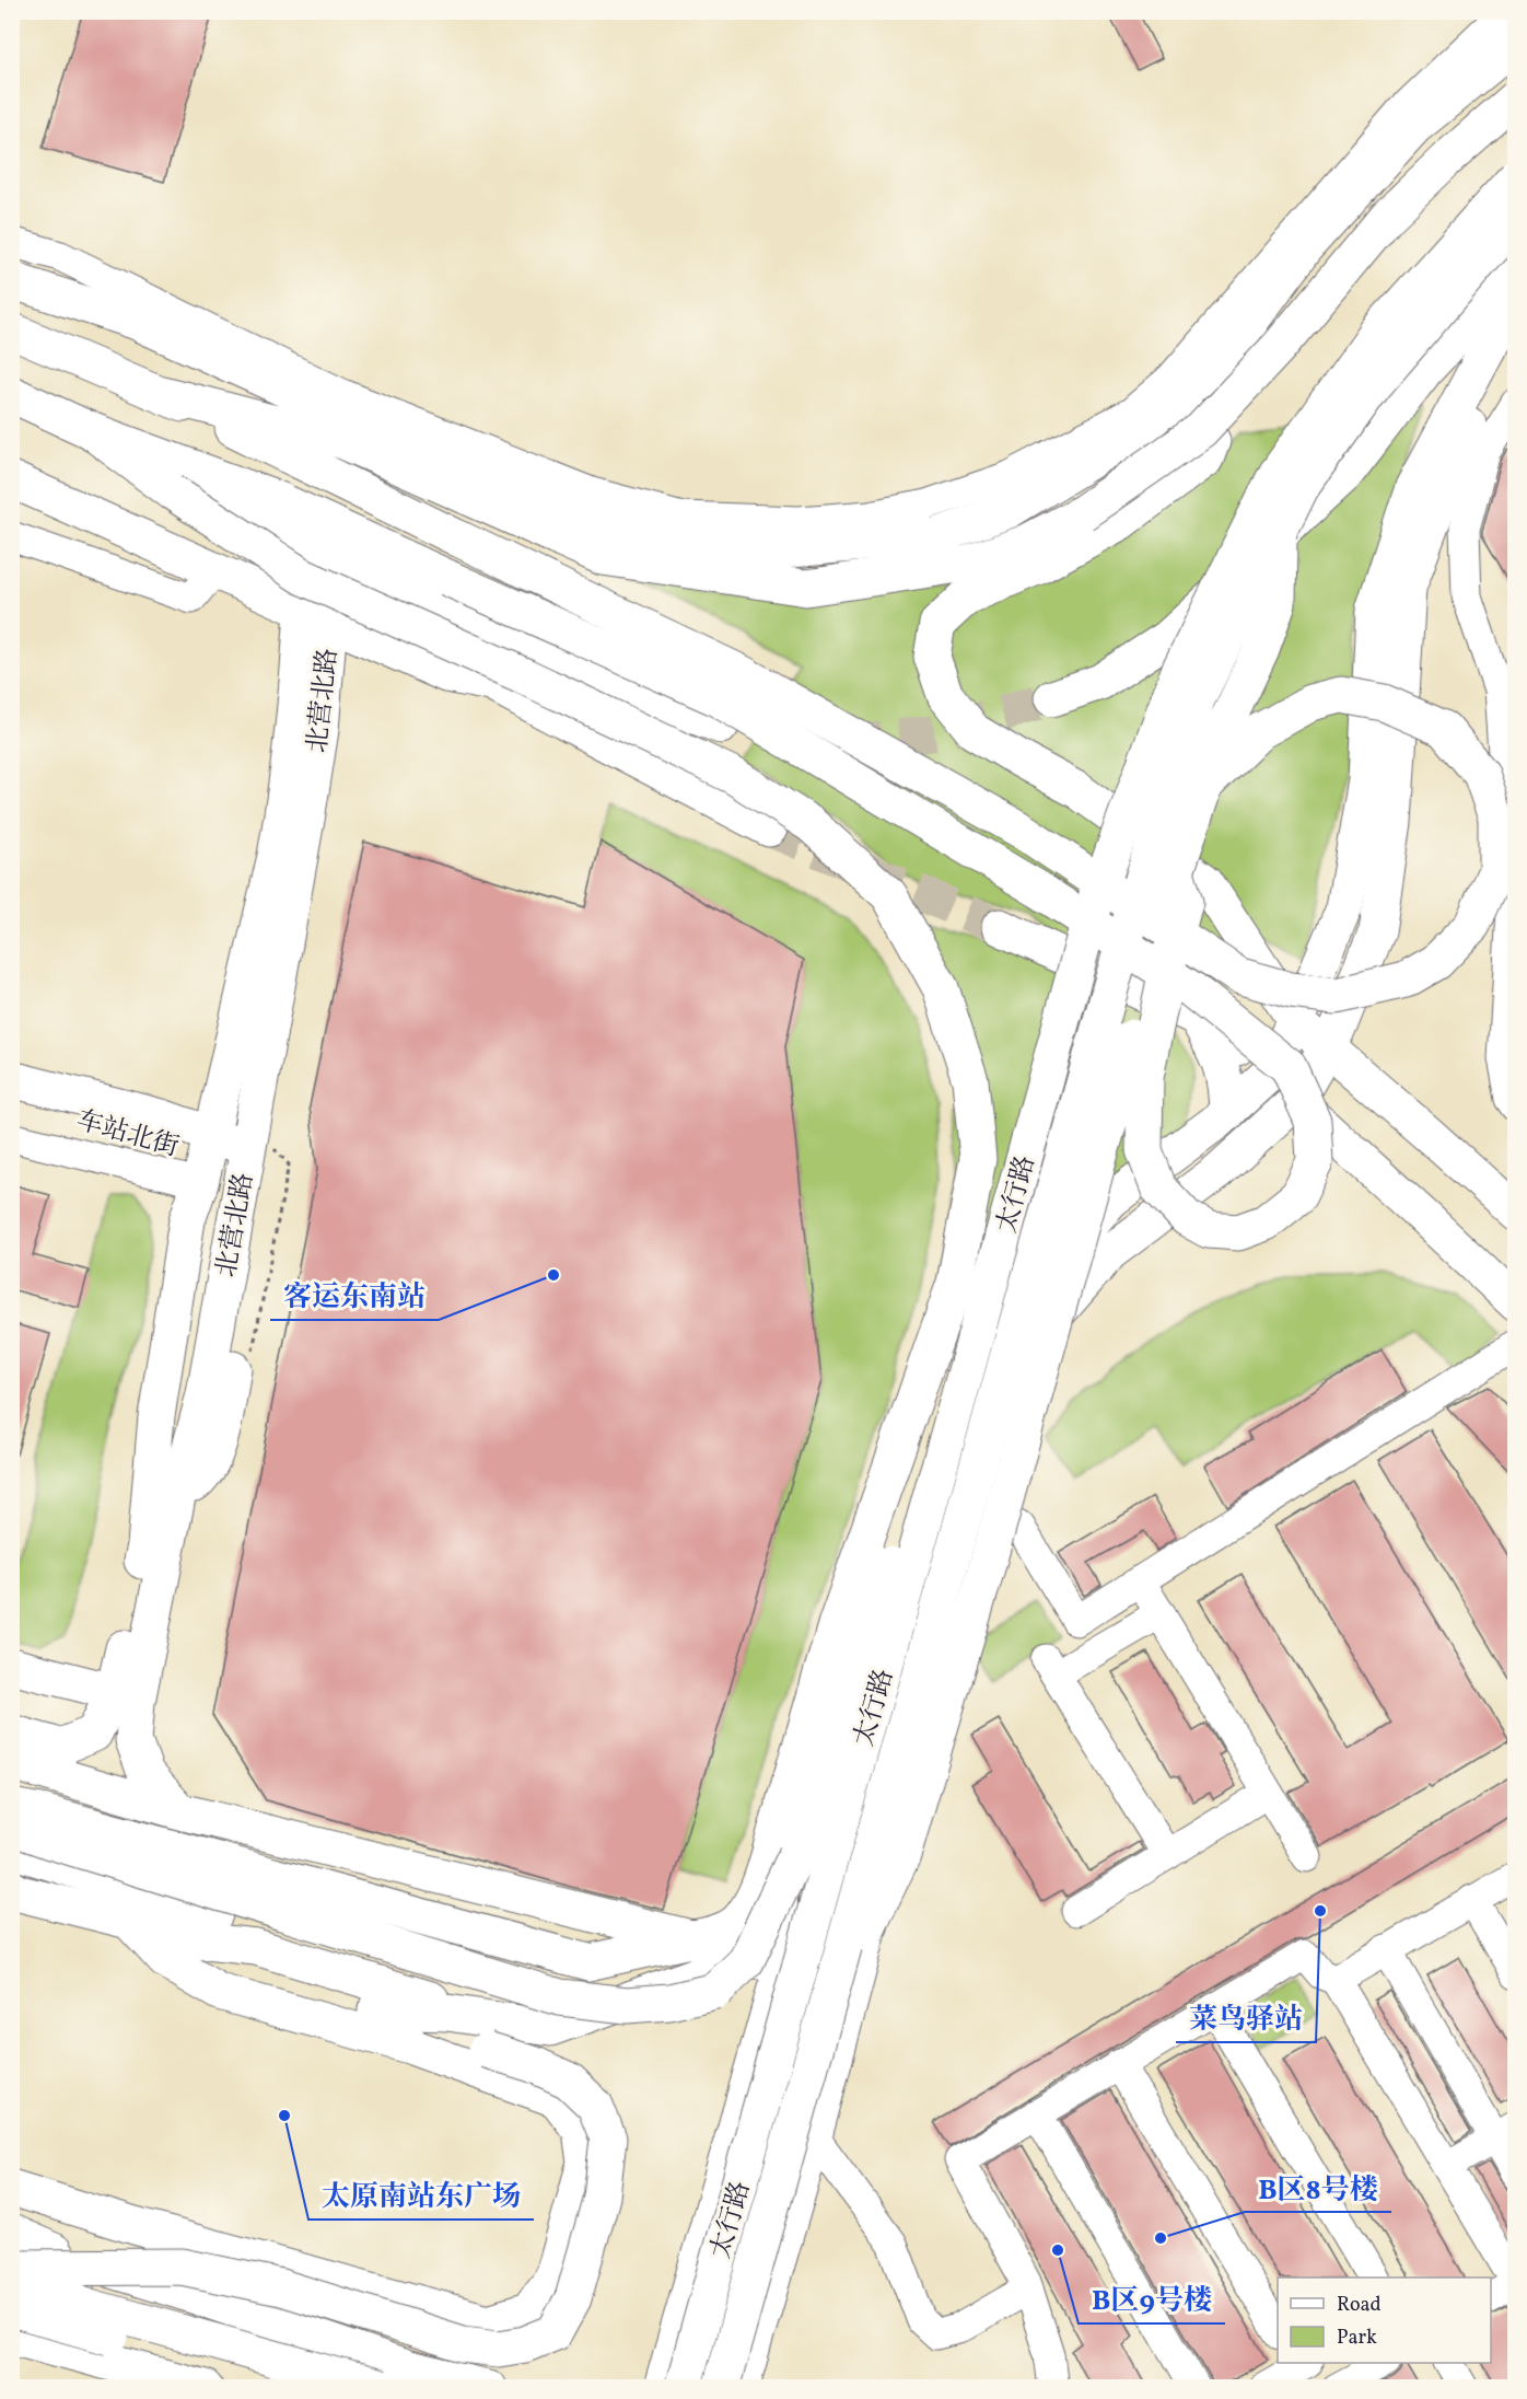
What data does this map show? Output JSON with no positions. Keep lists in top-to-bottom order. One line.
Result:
{"streets":{"main road":["北营北路","车站北街","太行路"]},"crossings":[["北营北路","车站北街"]],"places":["客运东南站","菜鸟驿站","太原南站东广场","B区8号楼","B区9号楼"],"legend":["Road","Park"]}
